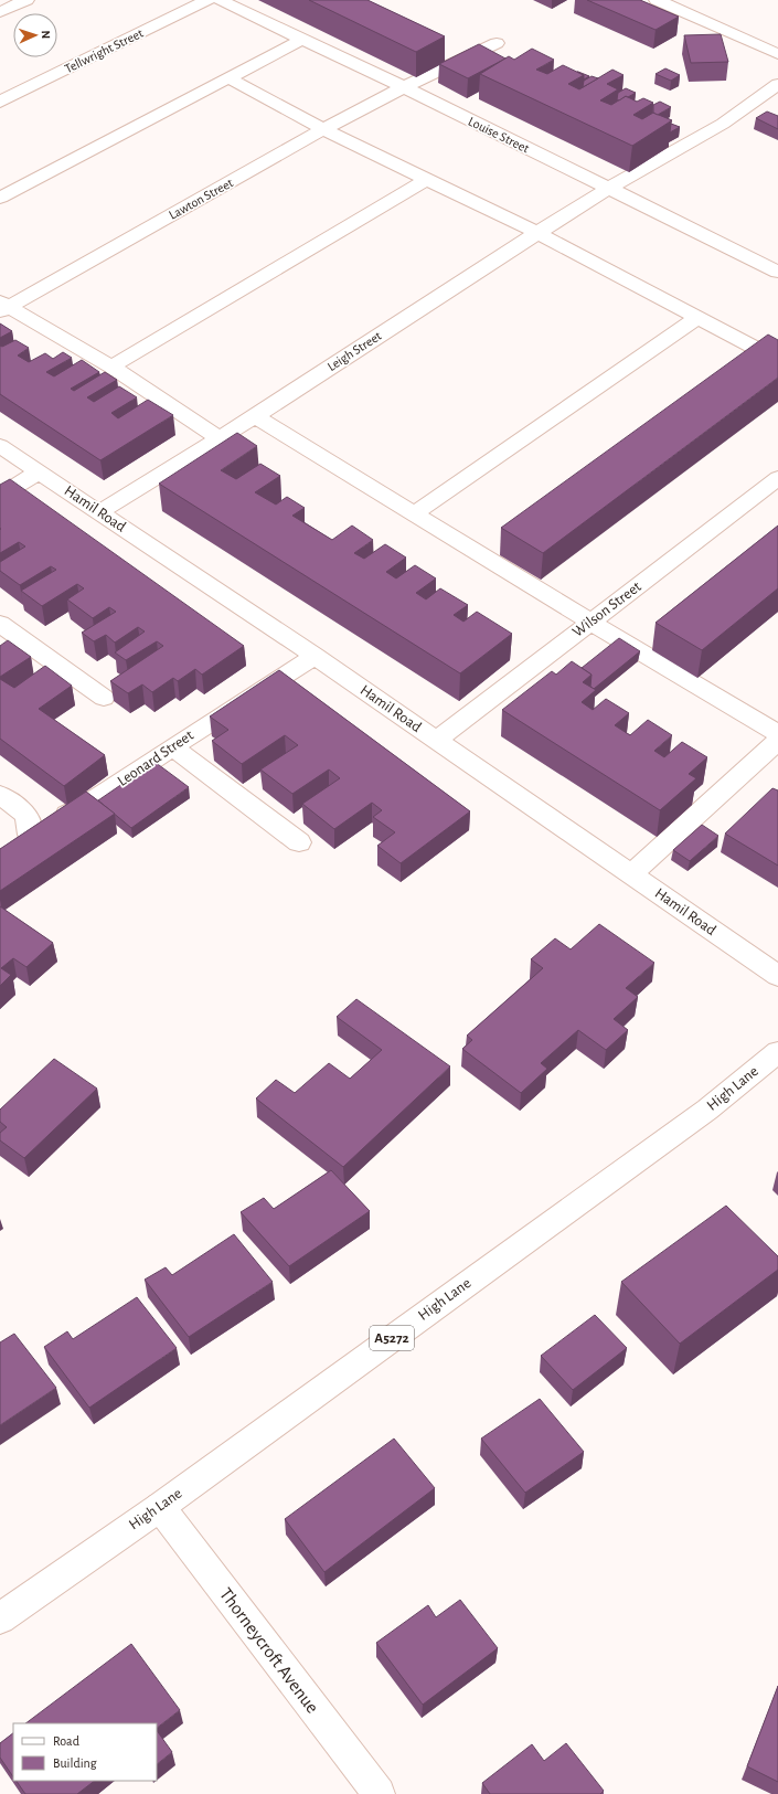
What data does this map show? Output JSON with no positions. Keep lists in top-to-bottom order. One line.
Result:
{"streets":{"street":["Tellwright Street","Louise Street","Lawton Street","Leigh Street","Hamil Road","Wilson Street","Leonard Street","High Lane","A5272","Thorneycroft Avenue"]},"crossings":[["Louise Street","Lawton Street"],["Louise Street","Leigh Street"],["Leigh Street","Hamil Road"],["Hamil Road","Wilson Street"],["Hamil Road","Leonard Street"],["High Lane","Thorneycroft Avenue"]],"legend":["Road","Building"],"north":"right"}
